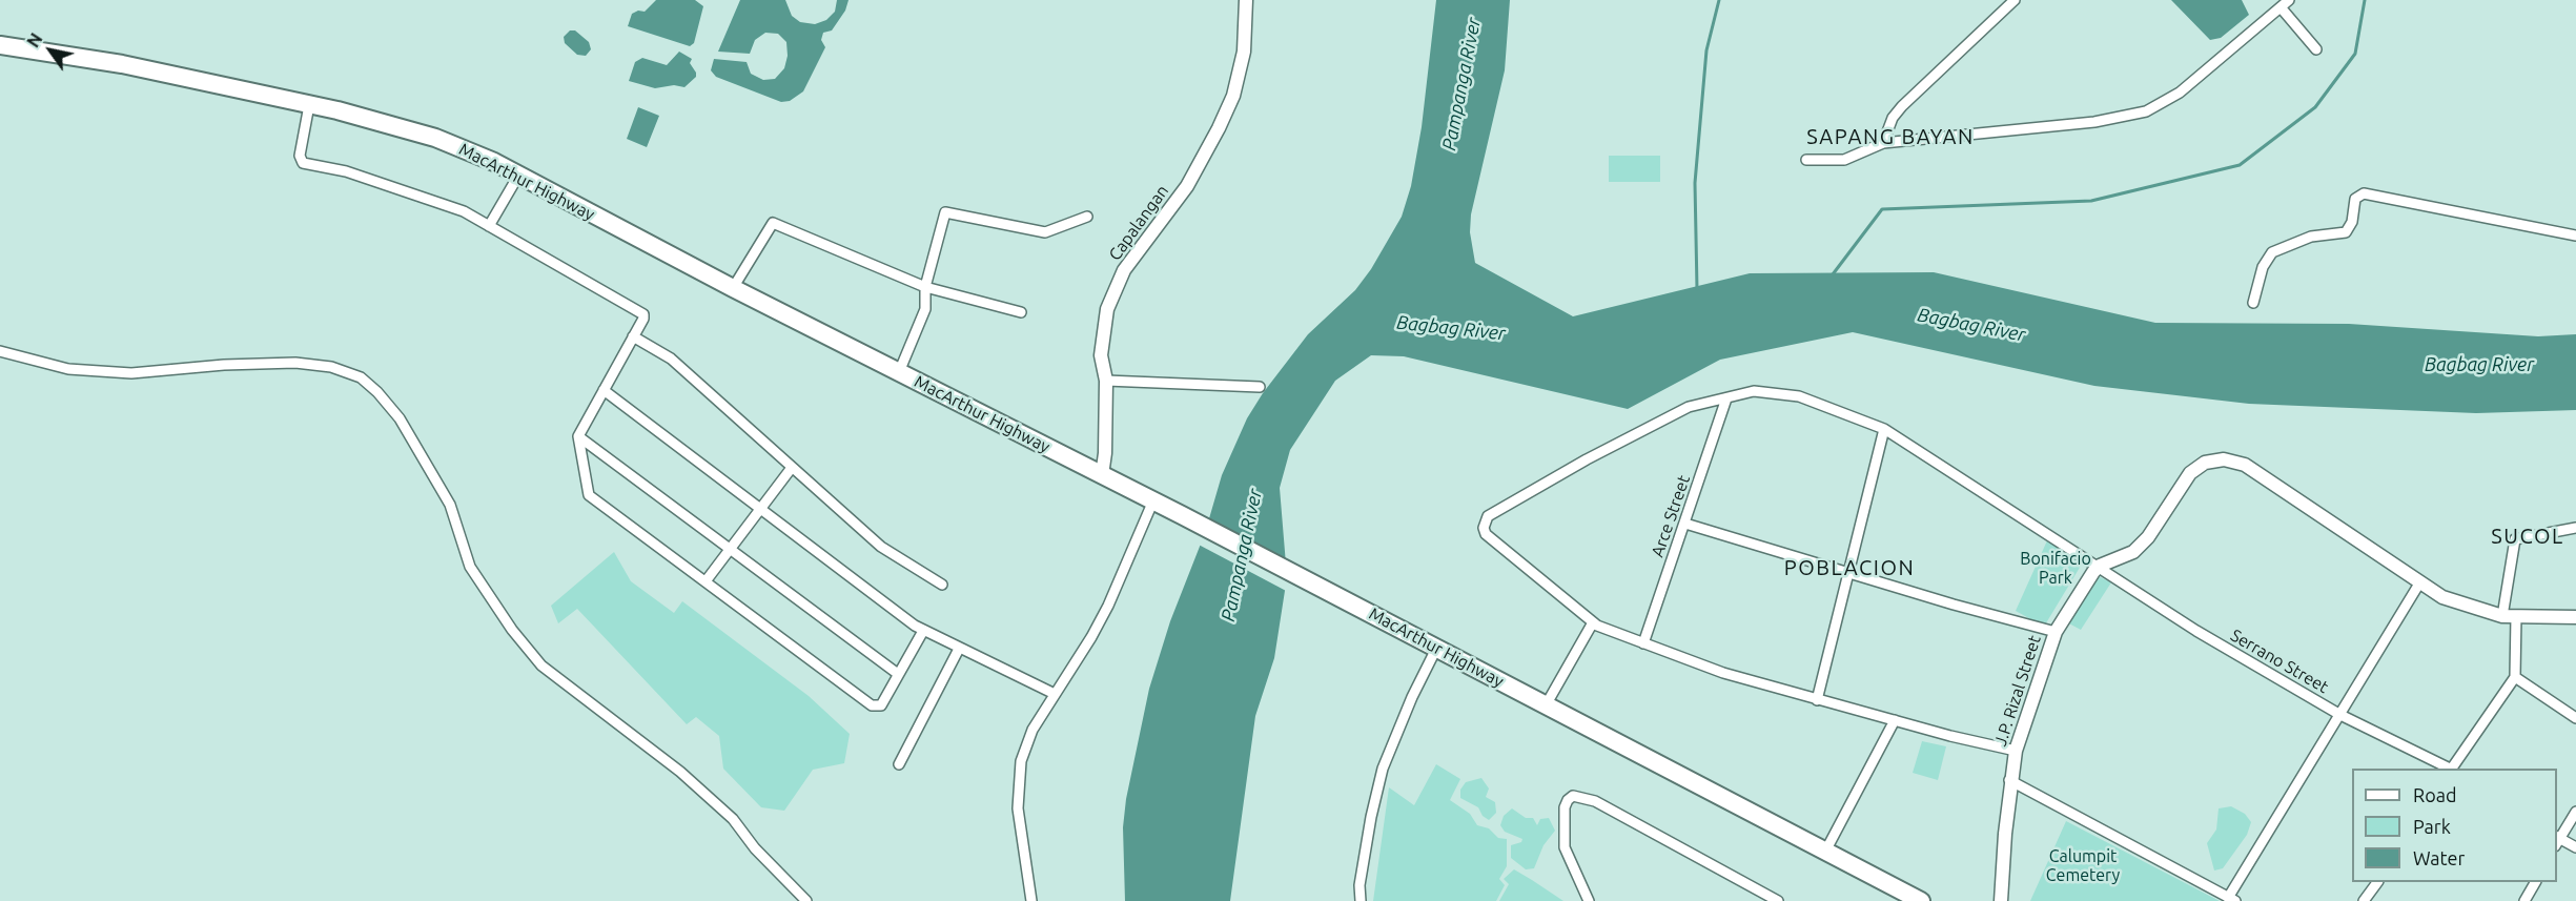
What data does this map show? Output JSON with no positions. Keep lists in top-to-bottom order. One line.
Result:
{"streets":{"highway":["MacArthur Highway"],"street":["Capalangan","Arce Street","Serrano Street","J.P. Rizal Street"]},"crossings":[["MacArthur Highway","Capalangan"],["Arce Street","Serrano Street"],["Serrano Street","J.P. Rizal Street"]],"districts":["SAPANG BAYAN","SUCOL","POBLACION"],"water":["Pampanga River","Bagbag River"],"parks":["Bonifacio Park","Calumpit Cemetery"],"legend":["Road","Park","Water"],"north":"top left"}
